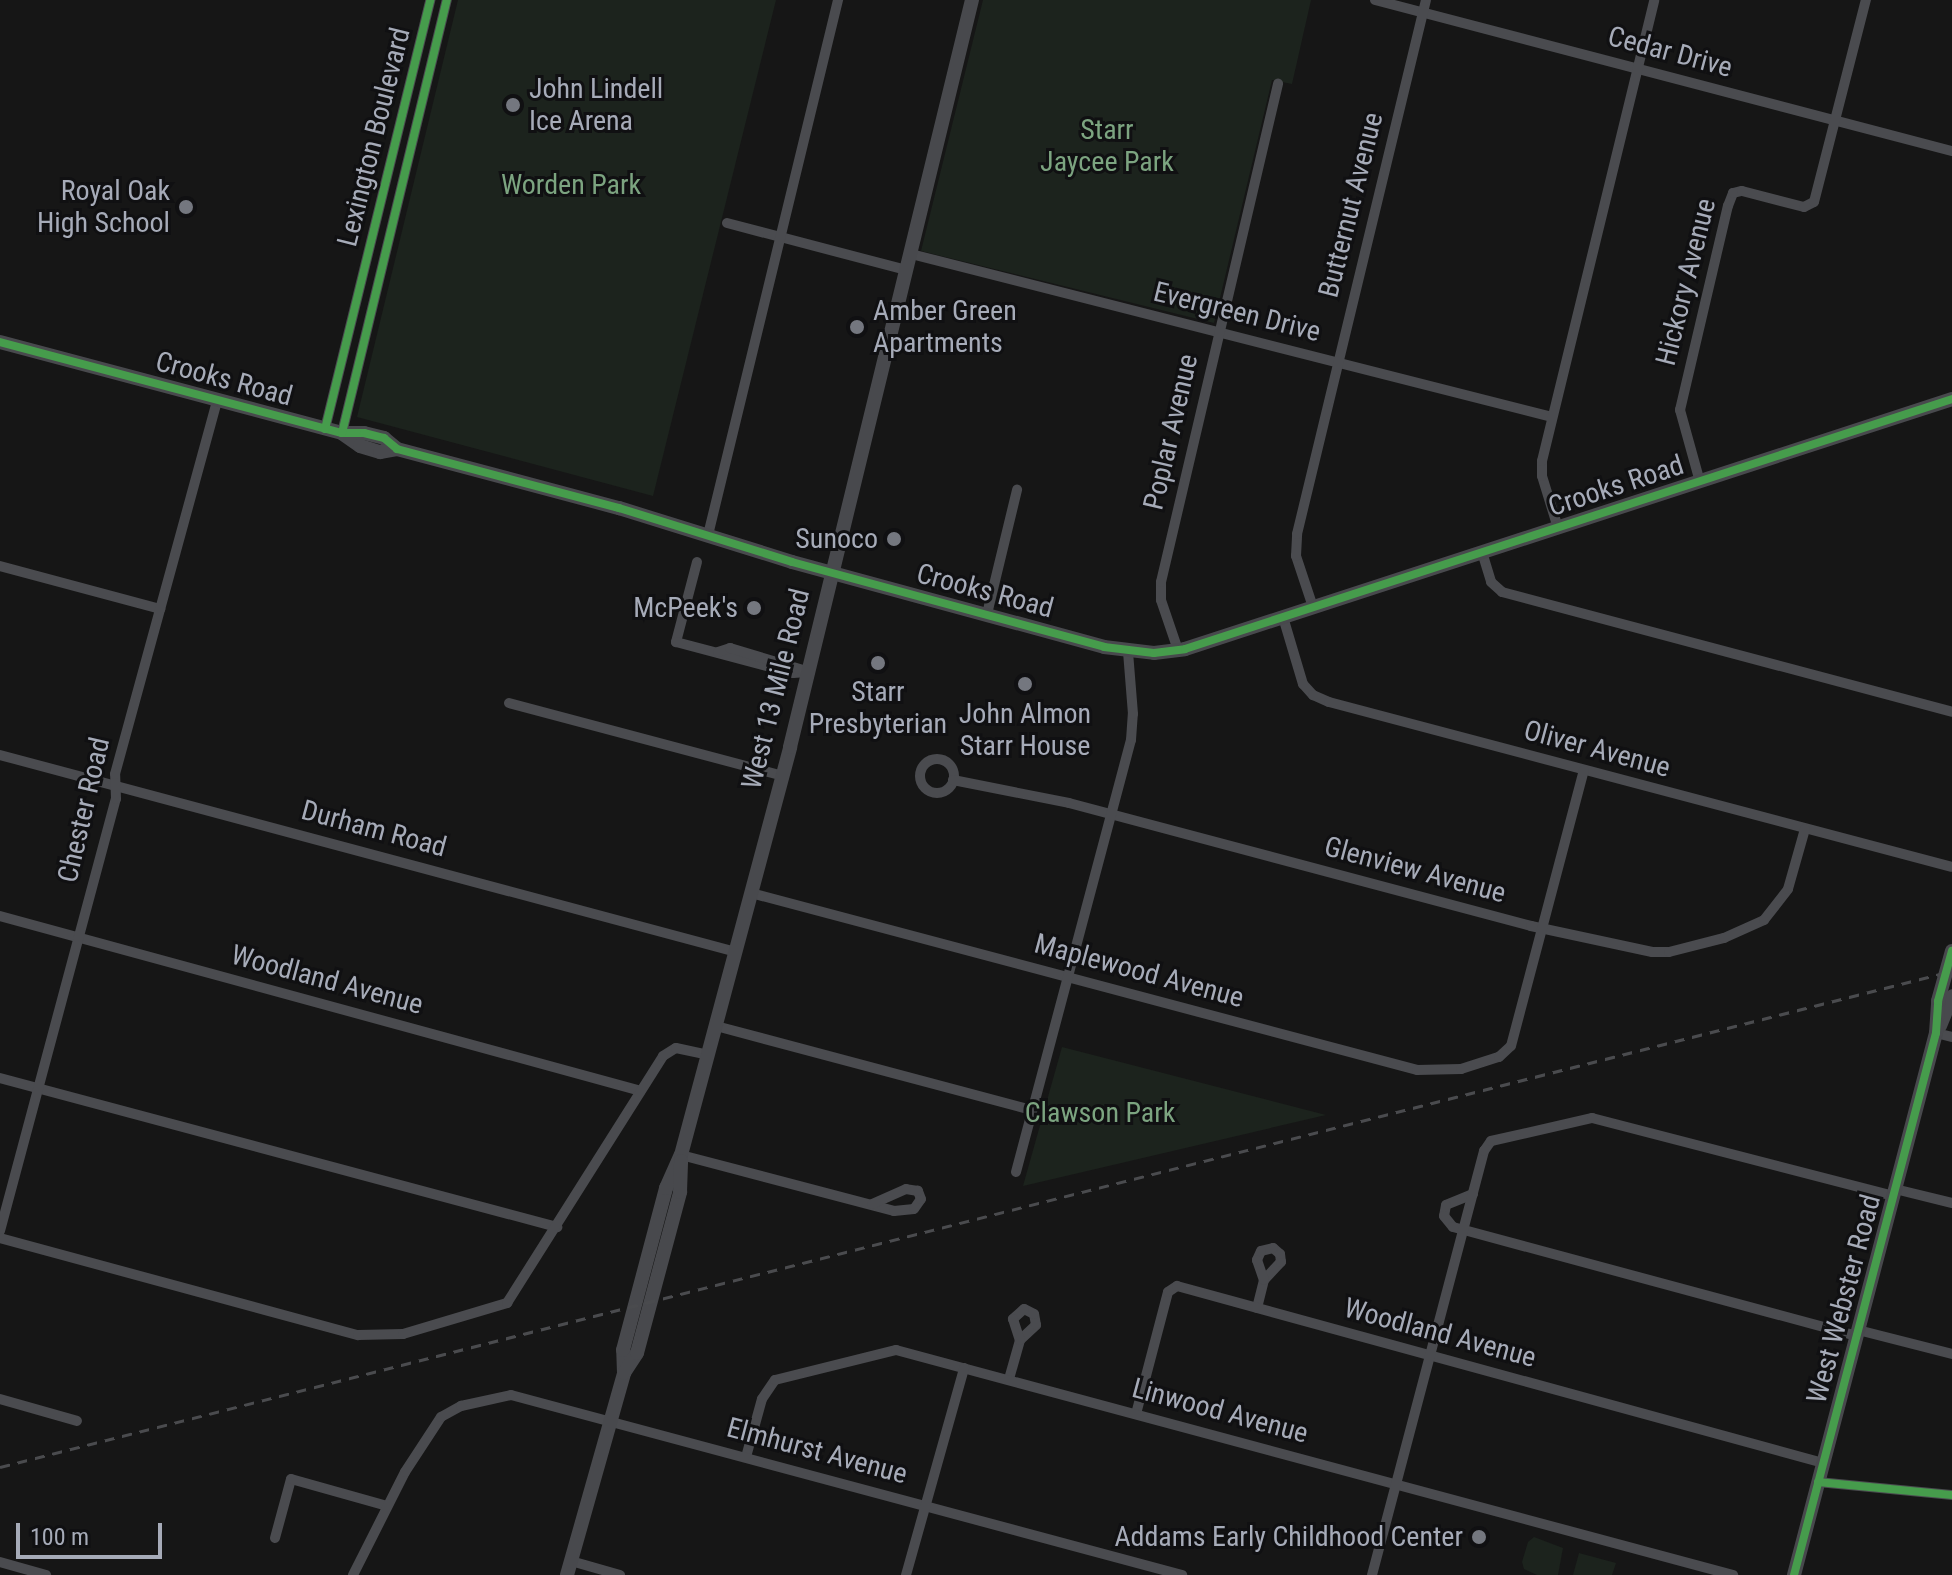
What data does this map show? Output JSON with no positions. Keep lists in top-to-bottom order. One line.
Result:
{"streets":{"main road":["Crooks Road","West 13 Mile Road","West Webster Road"],"street":["Cedar Drive","Lexington Boulevard","Butternut Avenue","Hickory Avenue","Evergreen Drive","Poplar Avenue","Oliver Avenue","Chester Road","Durham Road","Glenview Avenue","Maplewood Avenue","Woodland Avenue","Linwood Avenue","Elmhurst Avenue"]},"crossings":[["Cedar Drive","Butternut Avenue"],["Cedar Drive","Hickory Avenue"],["Lexington Boulevard","Crooks Road"],["Butternut Avenue","Evergreen Drive"],["Butternut Avenue","Crooks Road"],["Hickory Avenue","Crooks Road"],["Evergreen Drive","Poplar Avenue"],["Evergreen Drive","West 13 Mile Road"],["Crooks Road","Poplar Avenue"],["Crooks Road","West 13 Mile Road"],["Crooks Road","Oliver Avenue"],["Crooks Road","Chester Road"],["West 13 Mile Road","Durham Road"],["West 13 Mile Road","Maplewood Avenue"],["West 13 Mile Road","Elmhurst Avenue"],["Oliver Avenue","Glenview Avenue"],["Chester Road","Durham Road"],["Chester Road","Woodland Avenue"],["Glenview Avenue","Maplewood Avenue"],["Woodland Avenue","West Webster Road"],["Woodland Avenue","Linwood Avenue"],["Linwood Avenue","Elmhurst Avenue"]],"parks":["Starr Jaycee Park","Worden Park","Clawson Park"],"places":["John Lindell Ice Arena","Royal Oak High School","Amber Green Apartments","Sunoco","McPeek's","Starr Presbyterian","John Almon Starr House","Addams Early Childhood Center"],"scale_bar":"100 m"}
